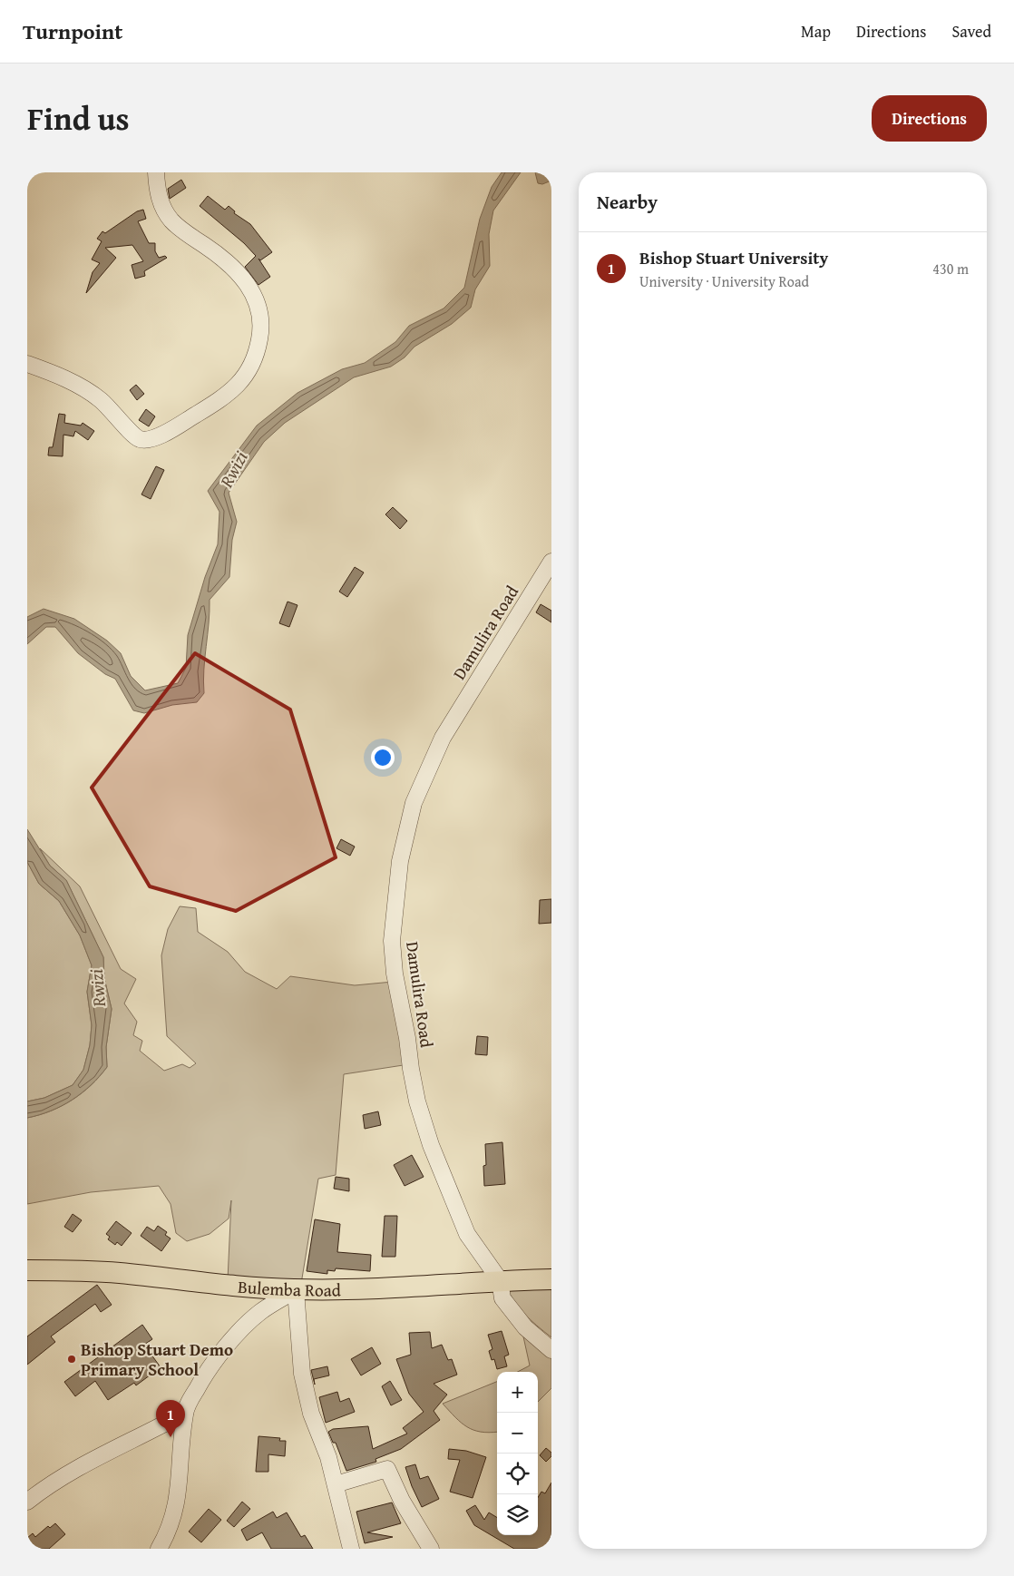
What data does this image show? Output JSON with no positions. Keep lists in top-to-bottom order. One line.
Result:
{"streets":{"main road":["Bulemba Road"],"street":["Damulira Road"]},"crossings":[["Damulira Road","Bulemba Road"]],"water":["Rwizi"],"places":["Bishop Stuart Demo Primary School"],"page":{"header":"Turnpoint","nav":["Map","Directions","Saved"],"title":"Find us","buttons":"Directions","heading":"Nearby","list":[{"mark":"1","name":"Bishop Stuart University","note":"University · University Road","value":"430 m"}],"map_buttons":["+","−"],"pins":"1"}}
